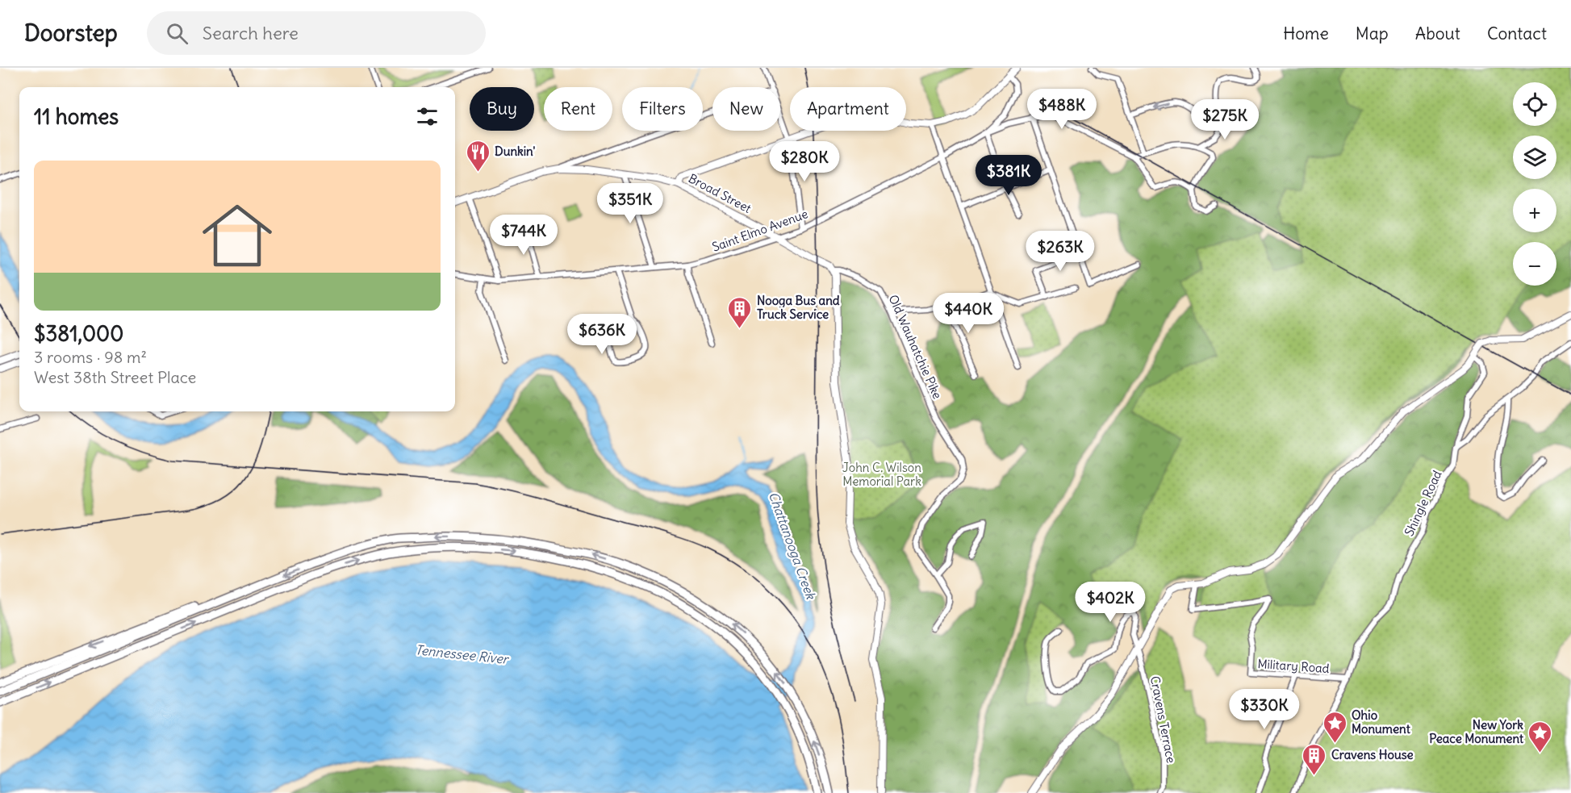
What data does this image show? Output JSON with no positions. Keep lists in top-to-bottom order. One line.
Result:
{"streets":{"main road":["Broad Street"],"street":["Saint Elmo Avenue","Old Wauhatchie Pike","Shingle Road","Military Road","Cravens Terrace"]},"crossings":[["Broad Street","Saint Elmo Avenue"],["Broad Street","Old Wauhatchie Pike"],["Shingle Road","Military Road"]],"water":["Chattanooga Creek","Tennessee River"],"parks":["John C. Wilson Memorial Park"],"places":{"restaurant":["Dunkin'"],"building":["Nooga Bus and Truck Service","Cravens House"],"place":["Ohio Monument","New York Peace Monument"]},"page":{"header":"Doorstep","search":"Search here","nav":["Home","Map","About","Contact"],"map_buttons":["+","−"],"chip":["Buy","Rent","Filters","New","Apartment"],"heading":"11 homes","price":["$488K","$275K","$280K","$381K","$351K","$744K","$263K","$440K","$636K","$402K","$330K"],"list":[{"name":"$381,000","note":"3 rooms · 98 m² · West 38th Street Place"}]}}
